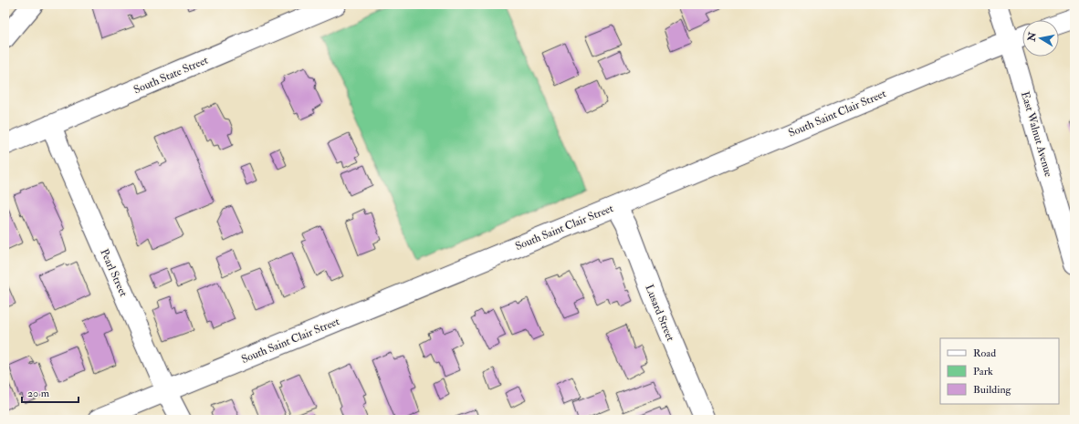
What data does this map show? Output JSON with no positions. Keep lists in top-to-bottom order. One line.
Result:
{"streets":{"street":["South State Street","South Saint Clair Street","East Walnut Avenue","Pearl Street","Lusard Street"]},"crossings":[["South State Street","Pearl Street"],["South Saint Clair Street","East Walnut Avenue"],["South Saint Clair Street","Pearl Street"],["South Saint Clair Street","Lusard Street"]],"legend":["Road","Park","Building"],"scale_bar":"20 m","north":"left"}
